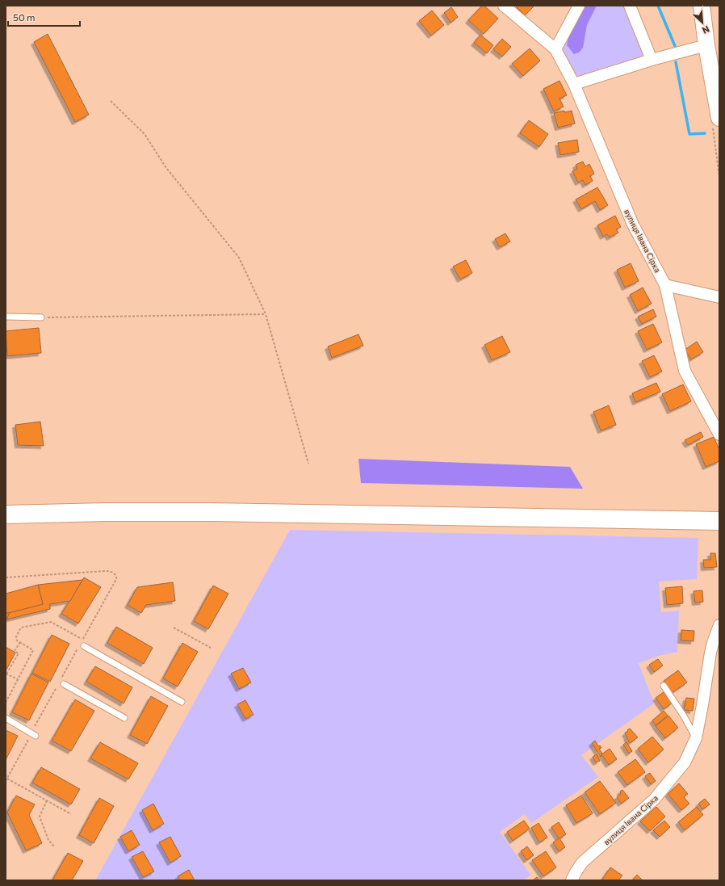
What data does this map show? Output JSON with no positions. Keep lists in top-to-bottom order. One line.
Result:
{"streets":{"street":["вулиця Івана Сірка"]},"scale_bar":"50 m","north":"bottom right"}
